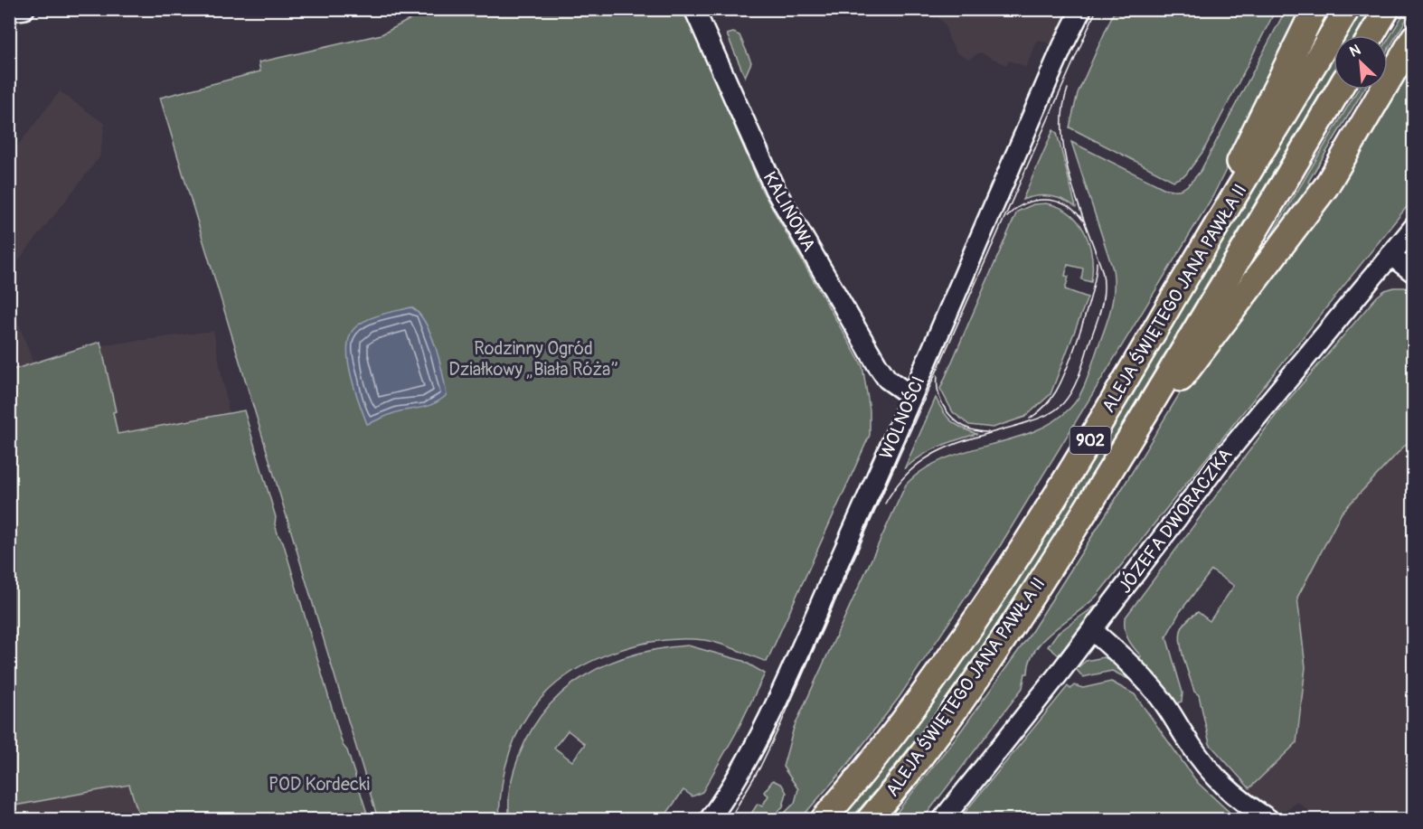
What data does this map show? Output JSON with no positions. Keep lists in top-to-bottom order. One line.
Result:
{"streets":{"main road":["ALEJA ŚWIĘTEGO JANA PAWŁA II","902"],"street":["KALINOWA","WOLNOŚCI","JÓZEFA DWORACZKA"]},"crossings":[["KALINOWA","WOLNOŚCI"]],"parks":["Rodzinny Ogród Działkowy „Biała Róża”","POD Kordecki"],"north":"top left"}
